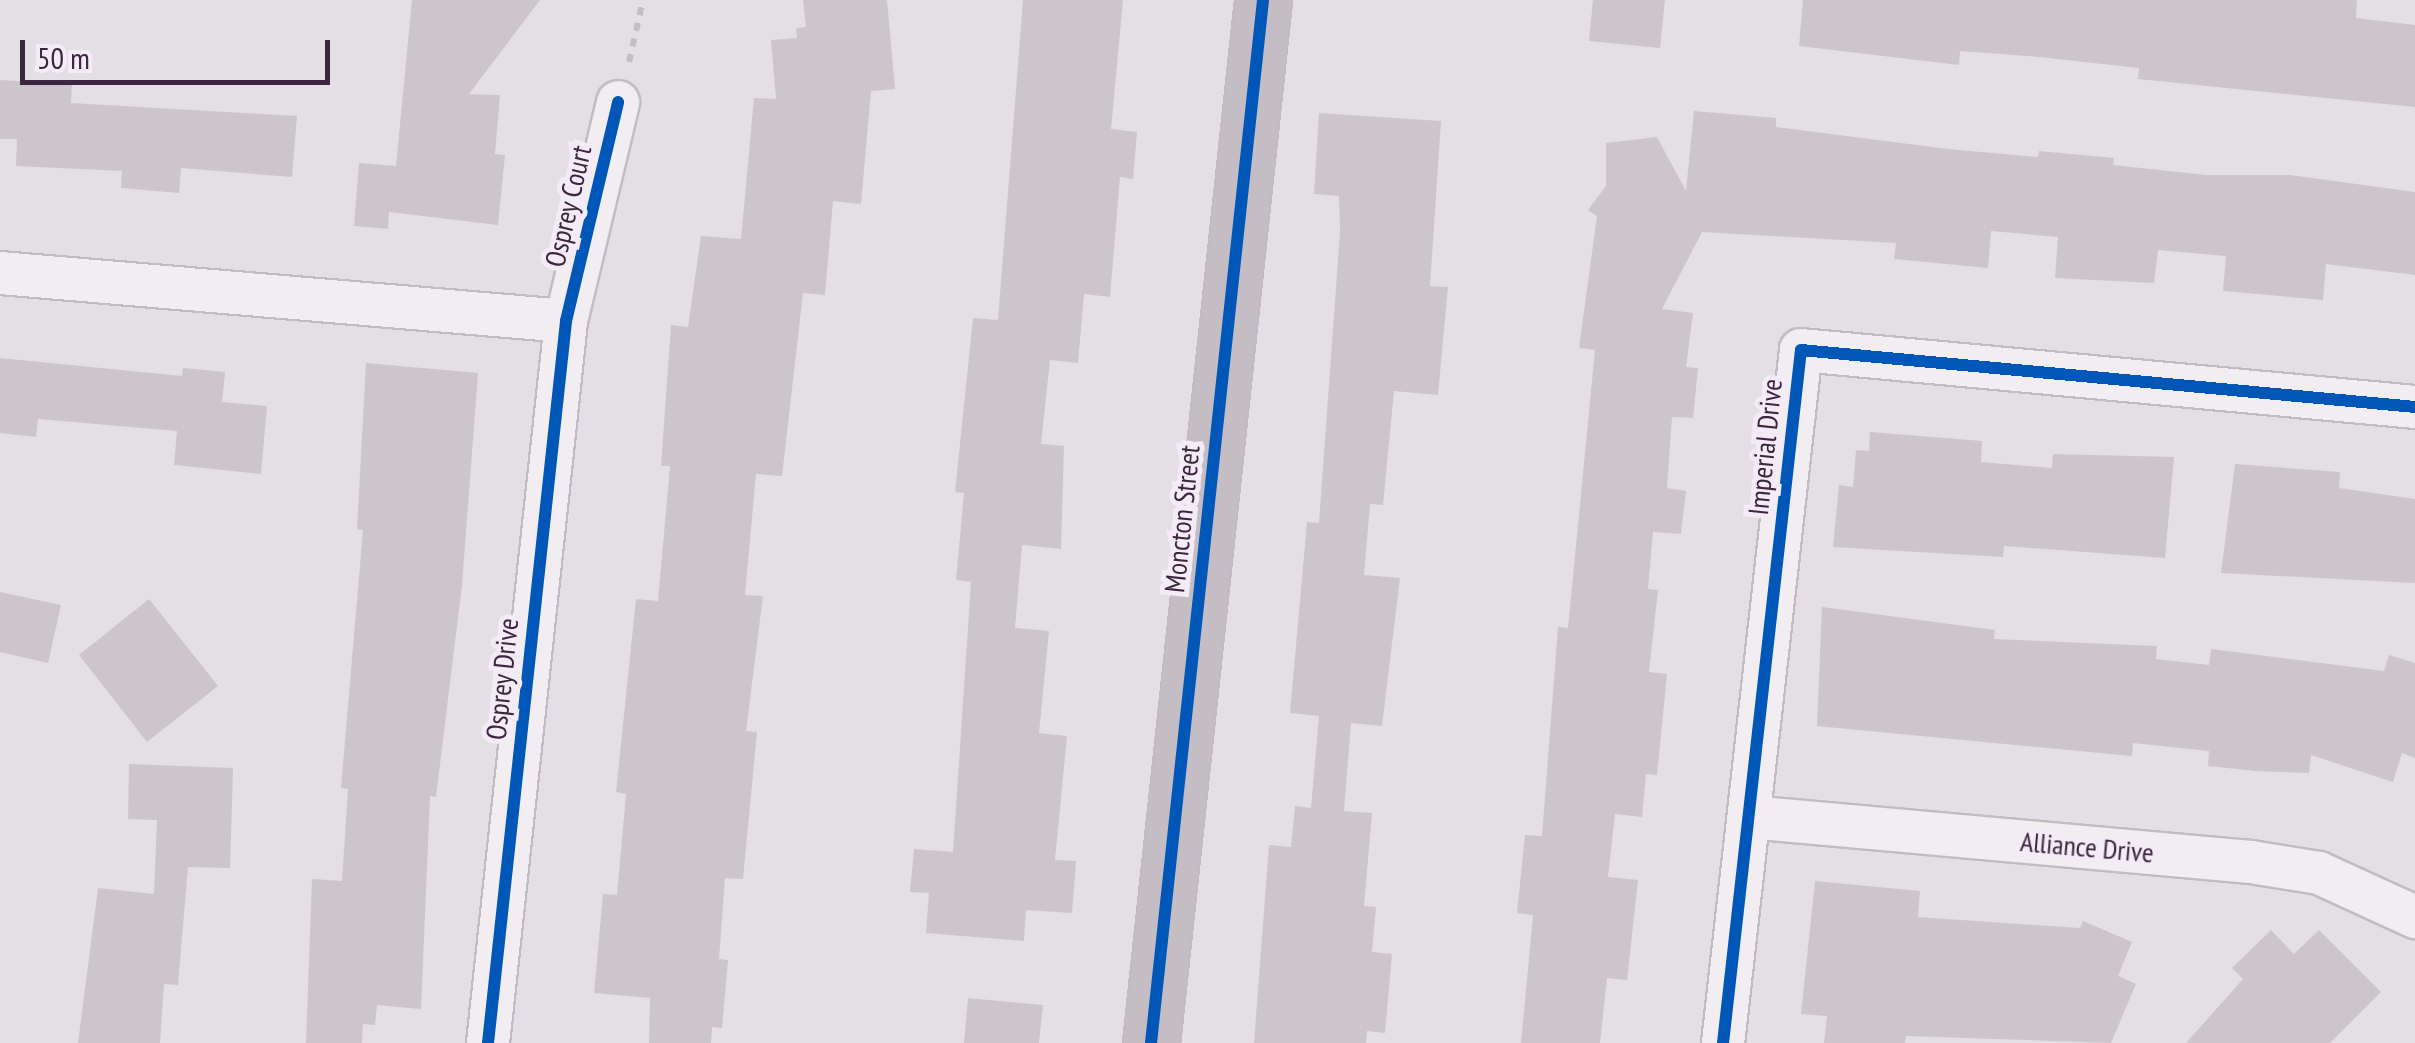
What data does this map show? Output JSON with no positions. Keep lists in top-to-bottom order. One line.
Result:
{"streets":{"street":["Osprey Court","Imperial Drive","Moncton Street","Osprey Drive","Alliance Drive"]},"crossings":[["Osprey Court","Osprey Drive"],["Imperial Drive","Alliance Drive"]],"scale_bar":"50 m"}
